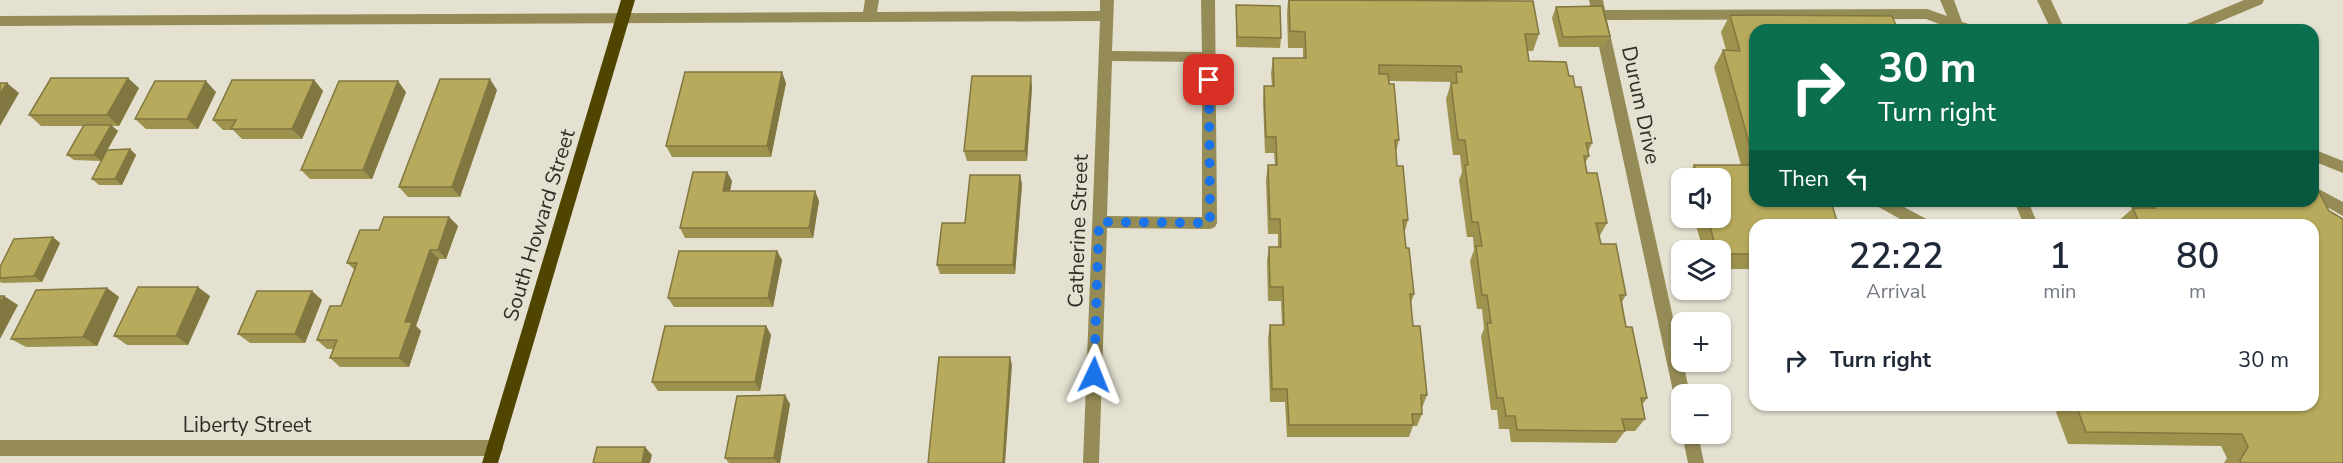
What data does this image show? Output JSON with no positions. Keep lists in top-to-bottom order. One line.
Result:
{"streets":{"main road":["South Howard Street"],"street":["Durum Drive","Catherine Street","Liberty Street"]},"crossings":[["South Howard Street","Liberty Street"]],"page":{"turn":["30 m","Turn right"],"then":"Then","map_buttons":["+","−"],"eta":["22:22","Arrival","1","min","80","m"],"list":[{"name":"Turn right","value":"30 m"}]}}
